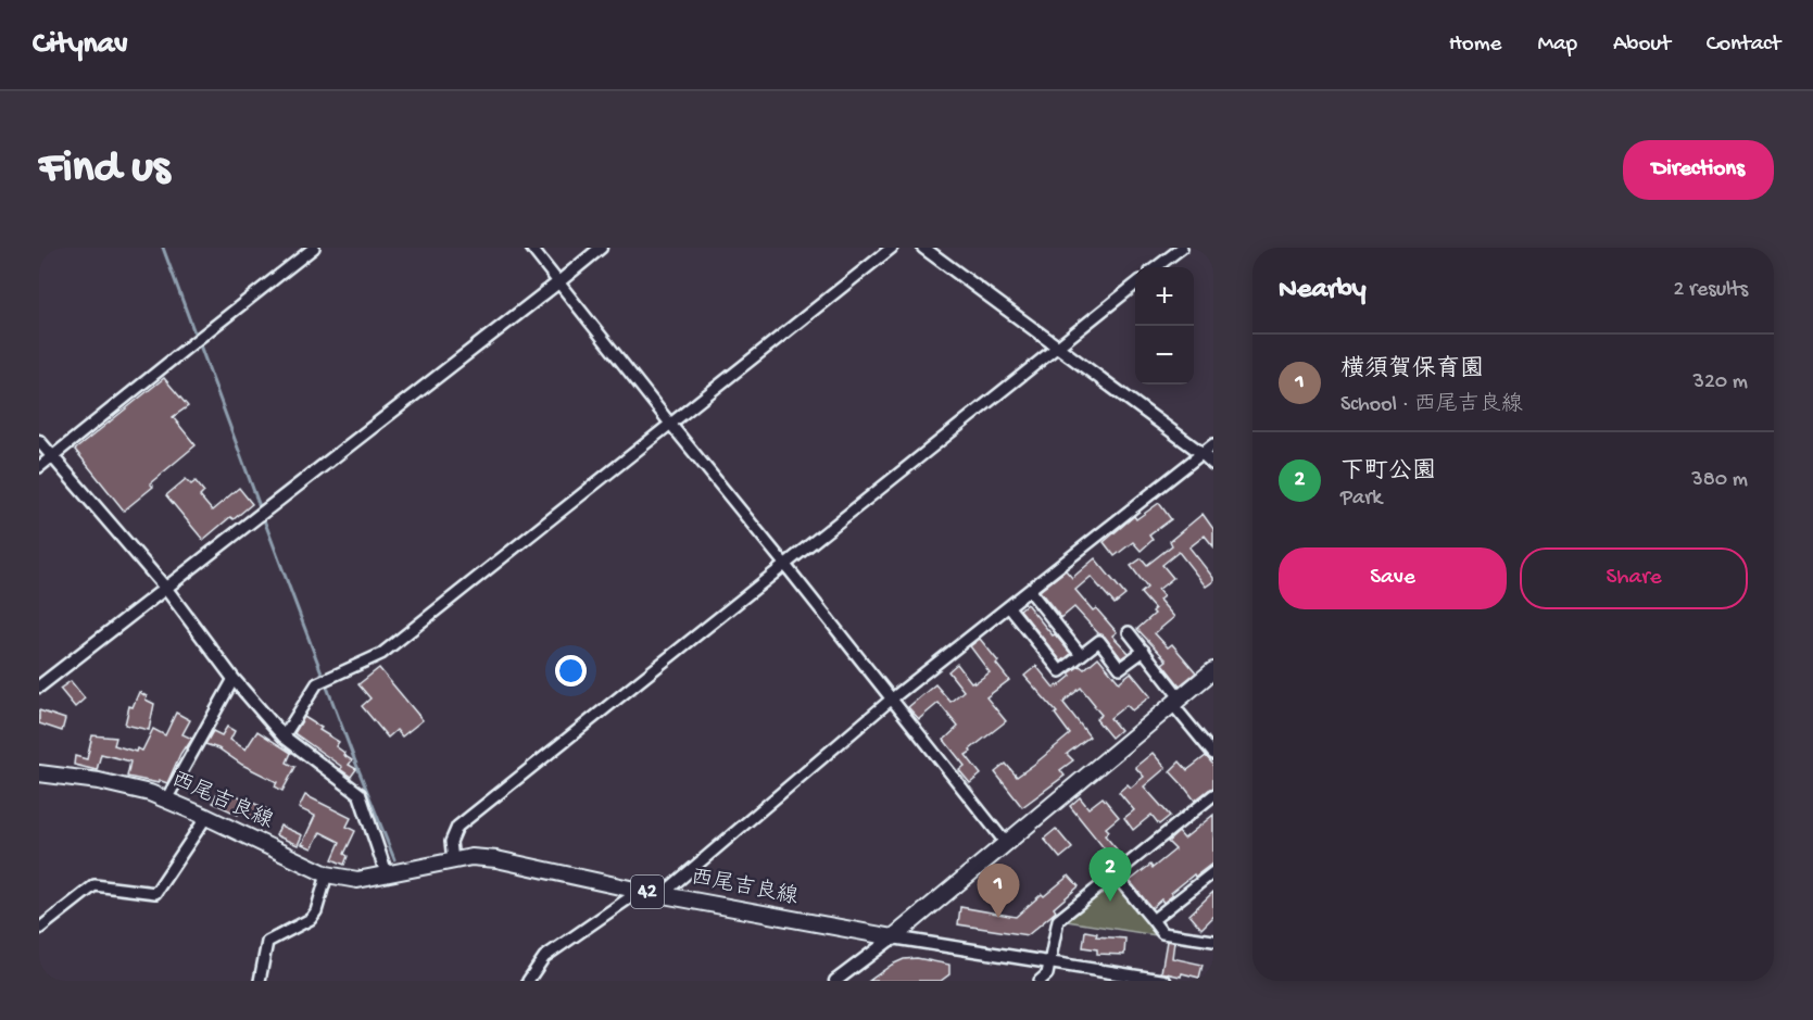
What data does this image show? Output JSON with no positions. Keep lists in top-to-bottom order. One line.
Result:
{"streets":{"main road":["西尾吉良線","42"]},"page":{"header":"Citynav","nav":["Home","Map","About","Contact"],"buttons":["Directions",["Save","Share"]],"title":"Find us","heading":["Nearby","2 results"],"map_buttons":["+","−"],"list":[{"mark":"1","name":"横須賀保育園","note":"School · 西尾吉良線","value":"320 m"},{"mark":"2","name":"下町公園","note":"Park","value":"380 m"}],"pins":["2","1"]}}
